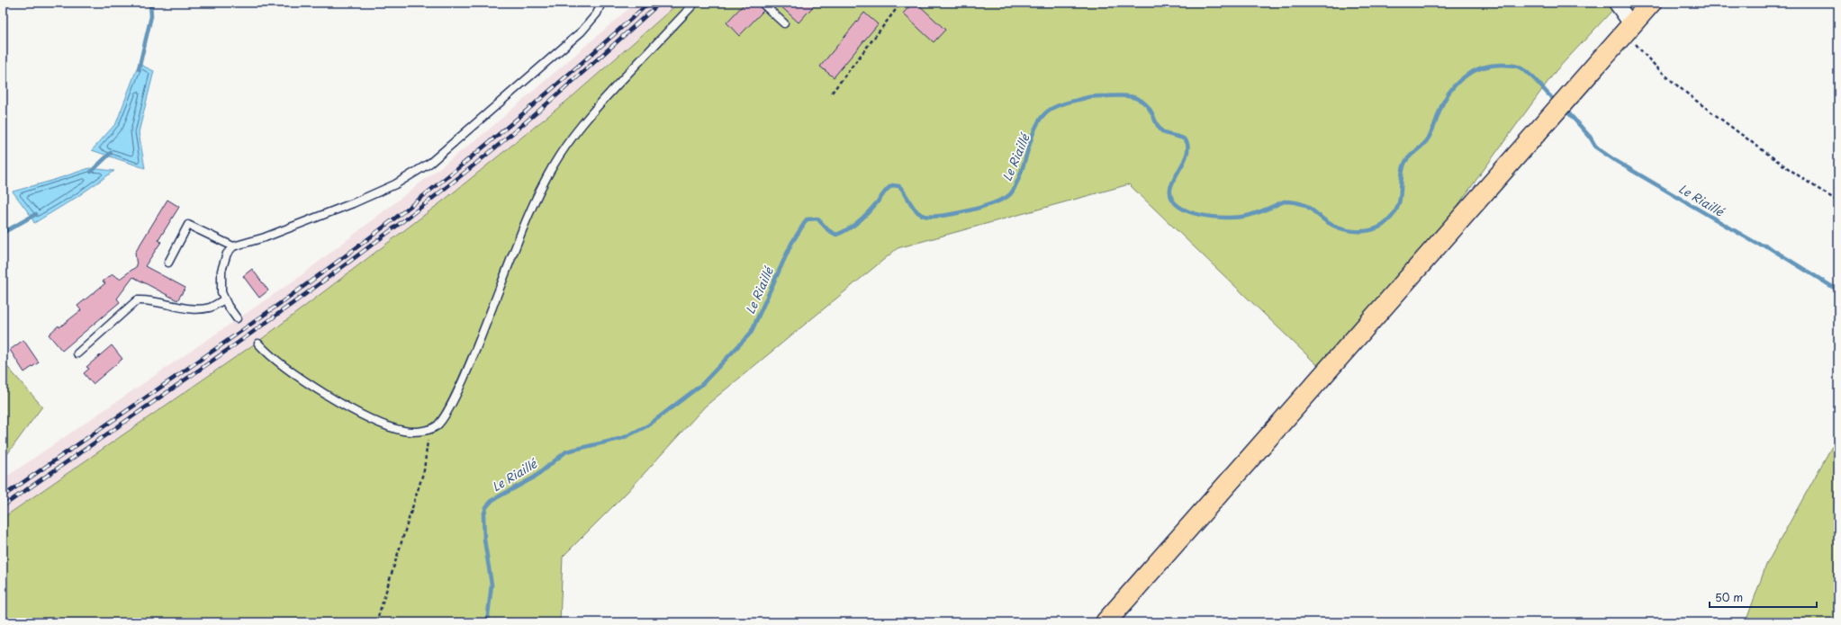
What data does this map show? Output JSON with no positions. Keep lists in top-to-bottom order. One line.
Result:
{"water":["Le Riaillé"],"scale_bar":"50 m"}
